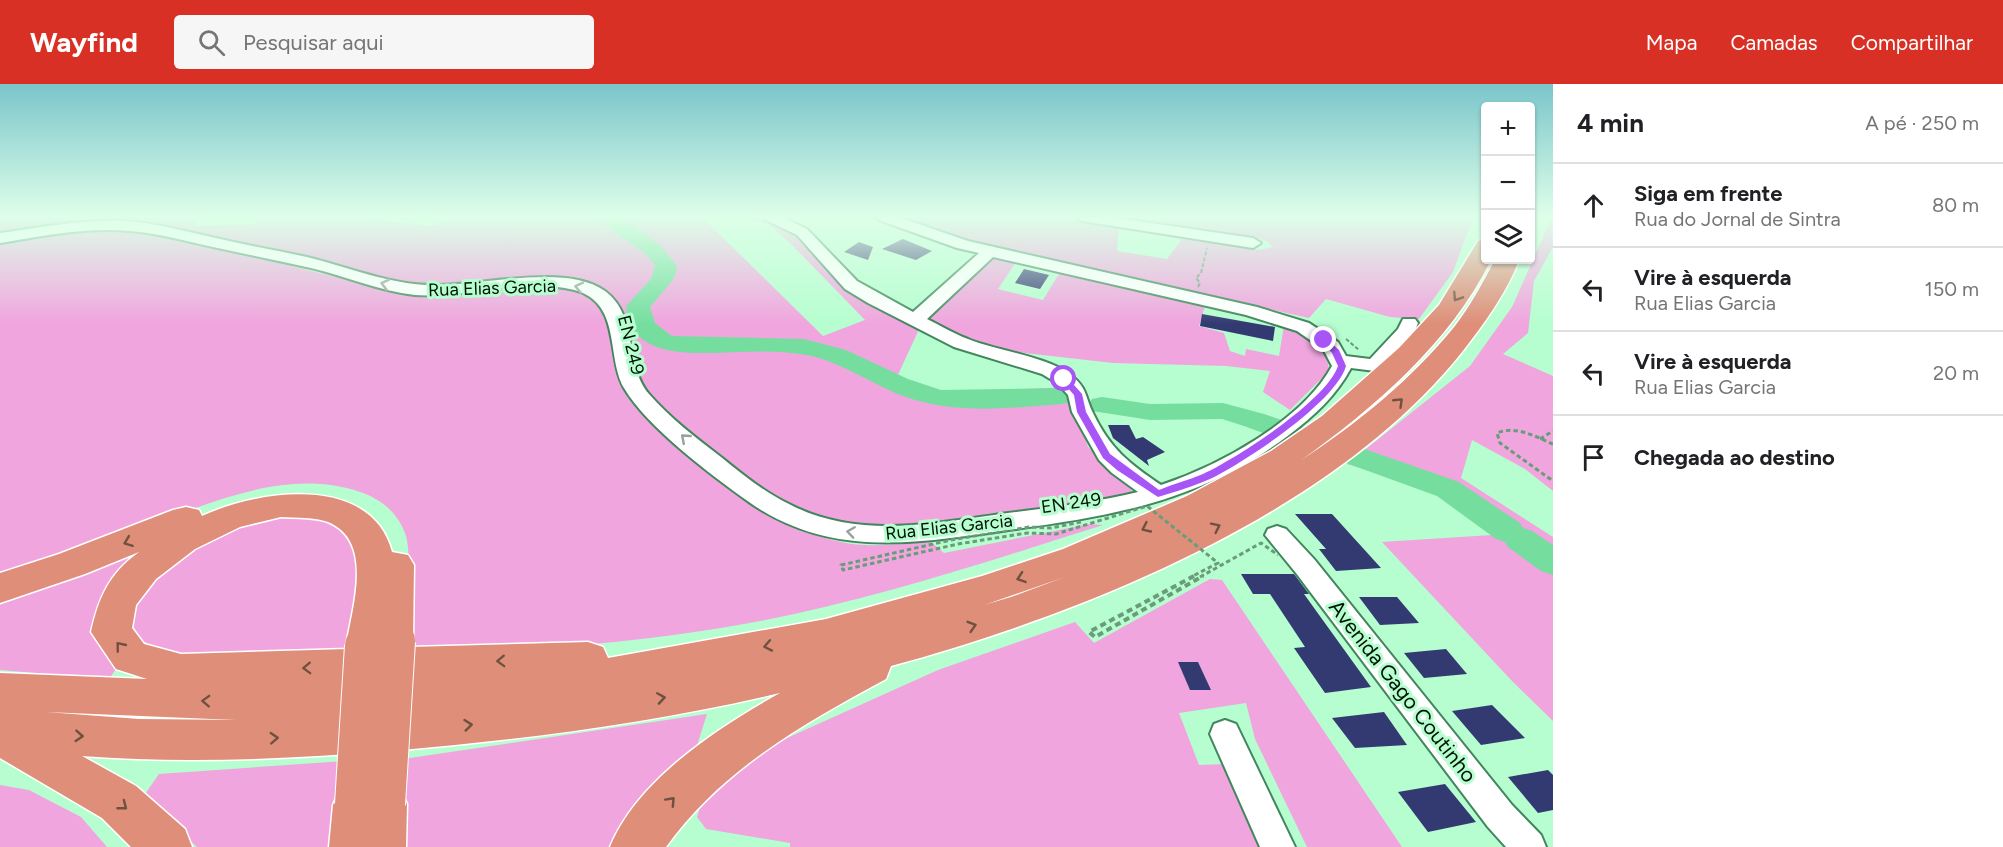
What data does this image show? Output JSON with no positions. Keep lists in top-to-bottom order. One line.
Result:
{"streets":{"street":["Rua Elias Garcia","EN 249","Avenida Gago Coutinho"]},"one_way":["Rua Elias Garcia"],"page":{"header":"Wayfind","search":"Pesquisar aqui","nav":["Mapa","Camadas","Compartilhar"],"heading":["4 min","A pé · 250 m"],"map_buttons":["+","−"],"list":[["Siga em frente","Rua do Jornal de Sintra","80 m"],["Vire à esquerda","Rua Elias Garcia","150 m"],["Vire à esquerda","Rua Elias Garcia","20 m"],"Chegada ao destino"]}}
